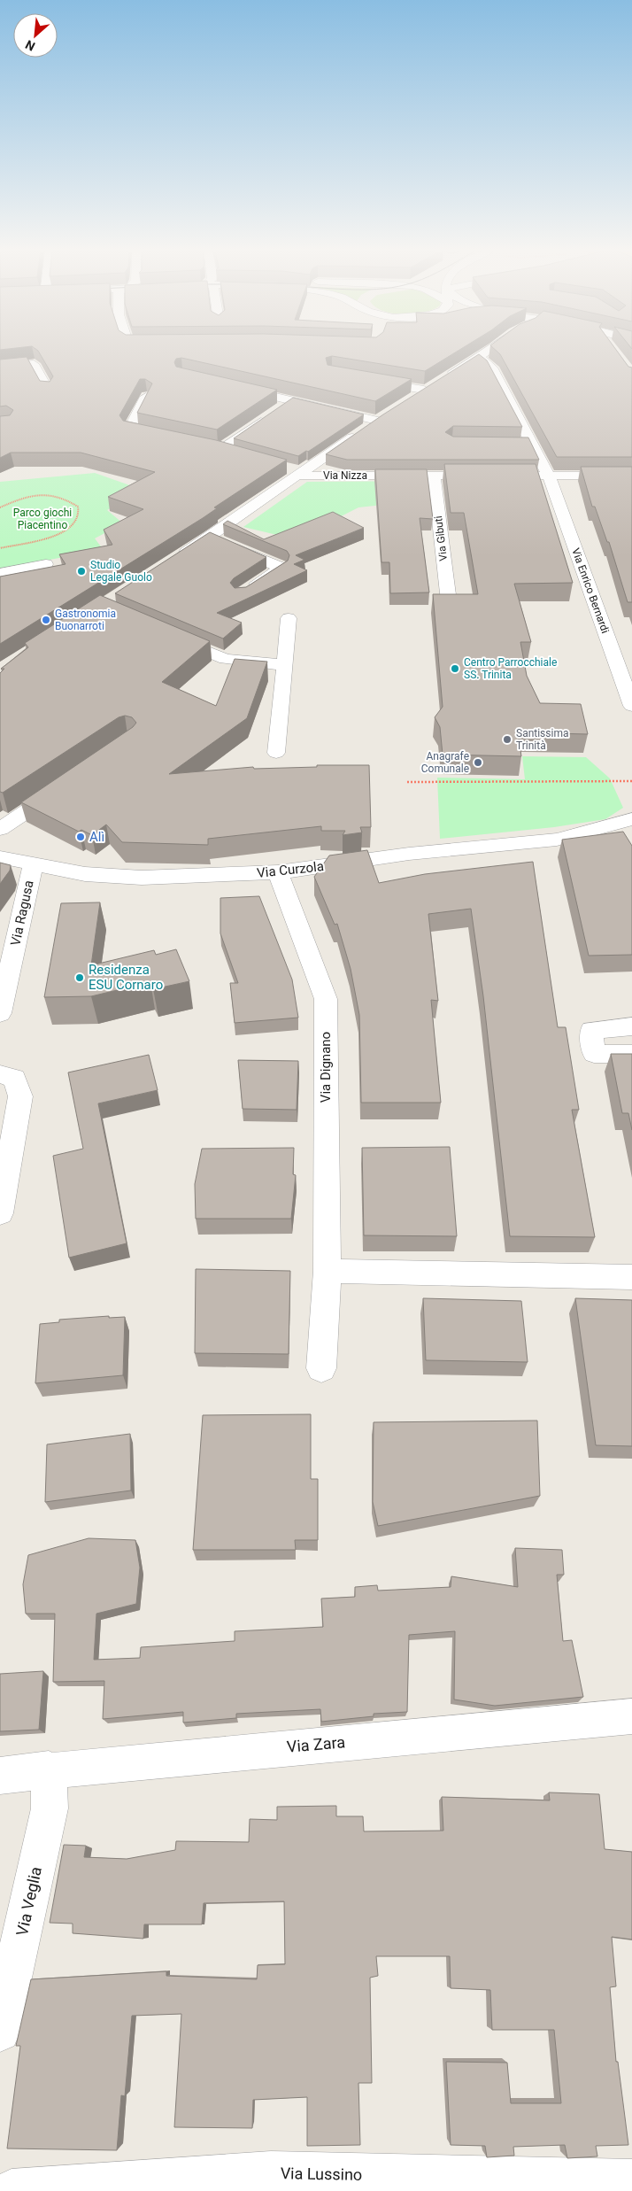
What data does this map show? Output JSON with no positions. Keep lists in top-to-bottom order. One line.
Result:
{"streets":{"street":["Via Nizza","Via Gibuti","Via Enrico Bernardi","Via Curzola","Via Ragusa","Via Dignano","Via Zara","Via Veglia","Via Lussino"]},"crossings":[["Via Nizza","Via Gibuti"],["Via Curzola","Via Ragusa"],["Via Curzola","Via Dignano"],["Via Zara","Via Veglia"]],"parks":["Parco giochi Piacentino"],"places":["Studio Legale Guolo","Gastronomia Buonarroti","Centro Parrocchiale SS. Trinita","Santissima Trinità","Anagrafe Comunale","Alì","Residenza ESU Cornaro"],"north":"bottom left"}
